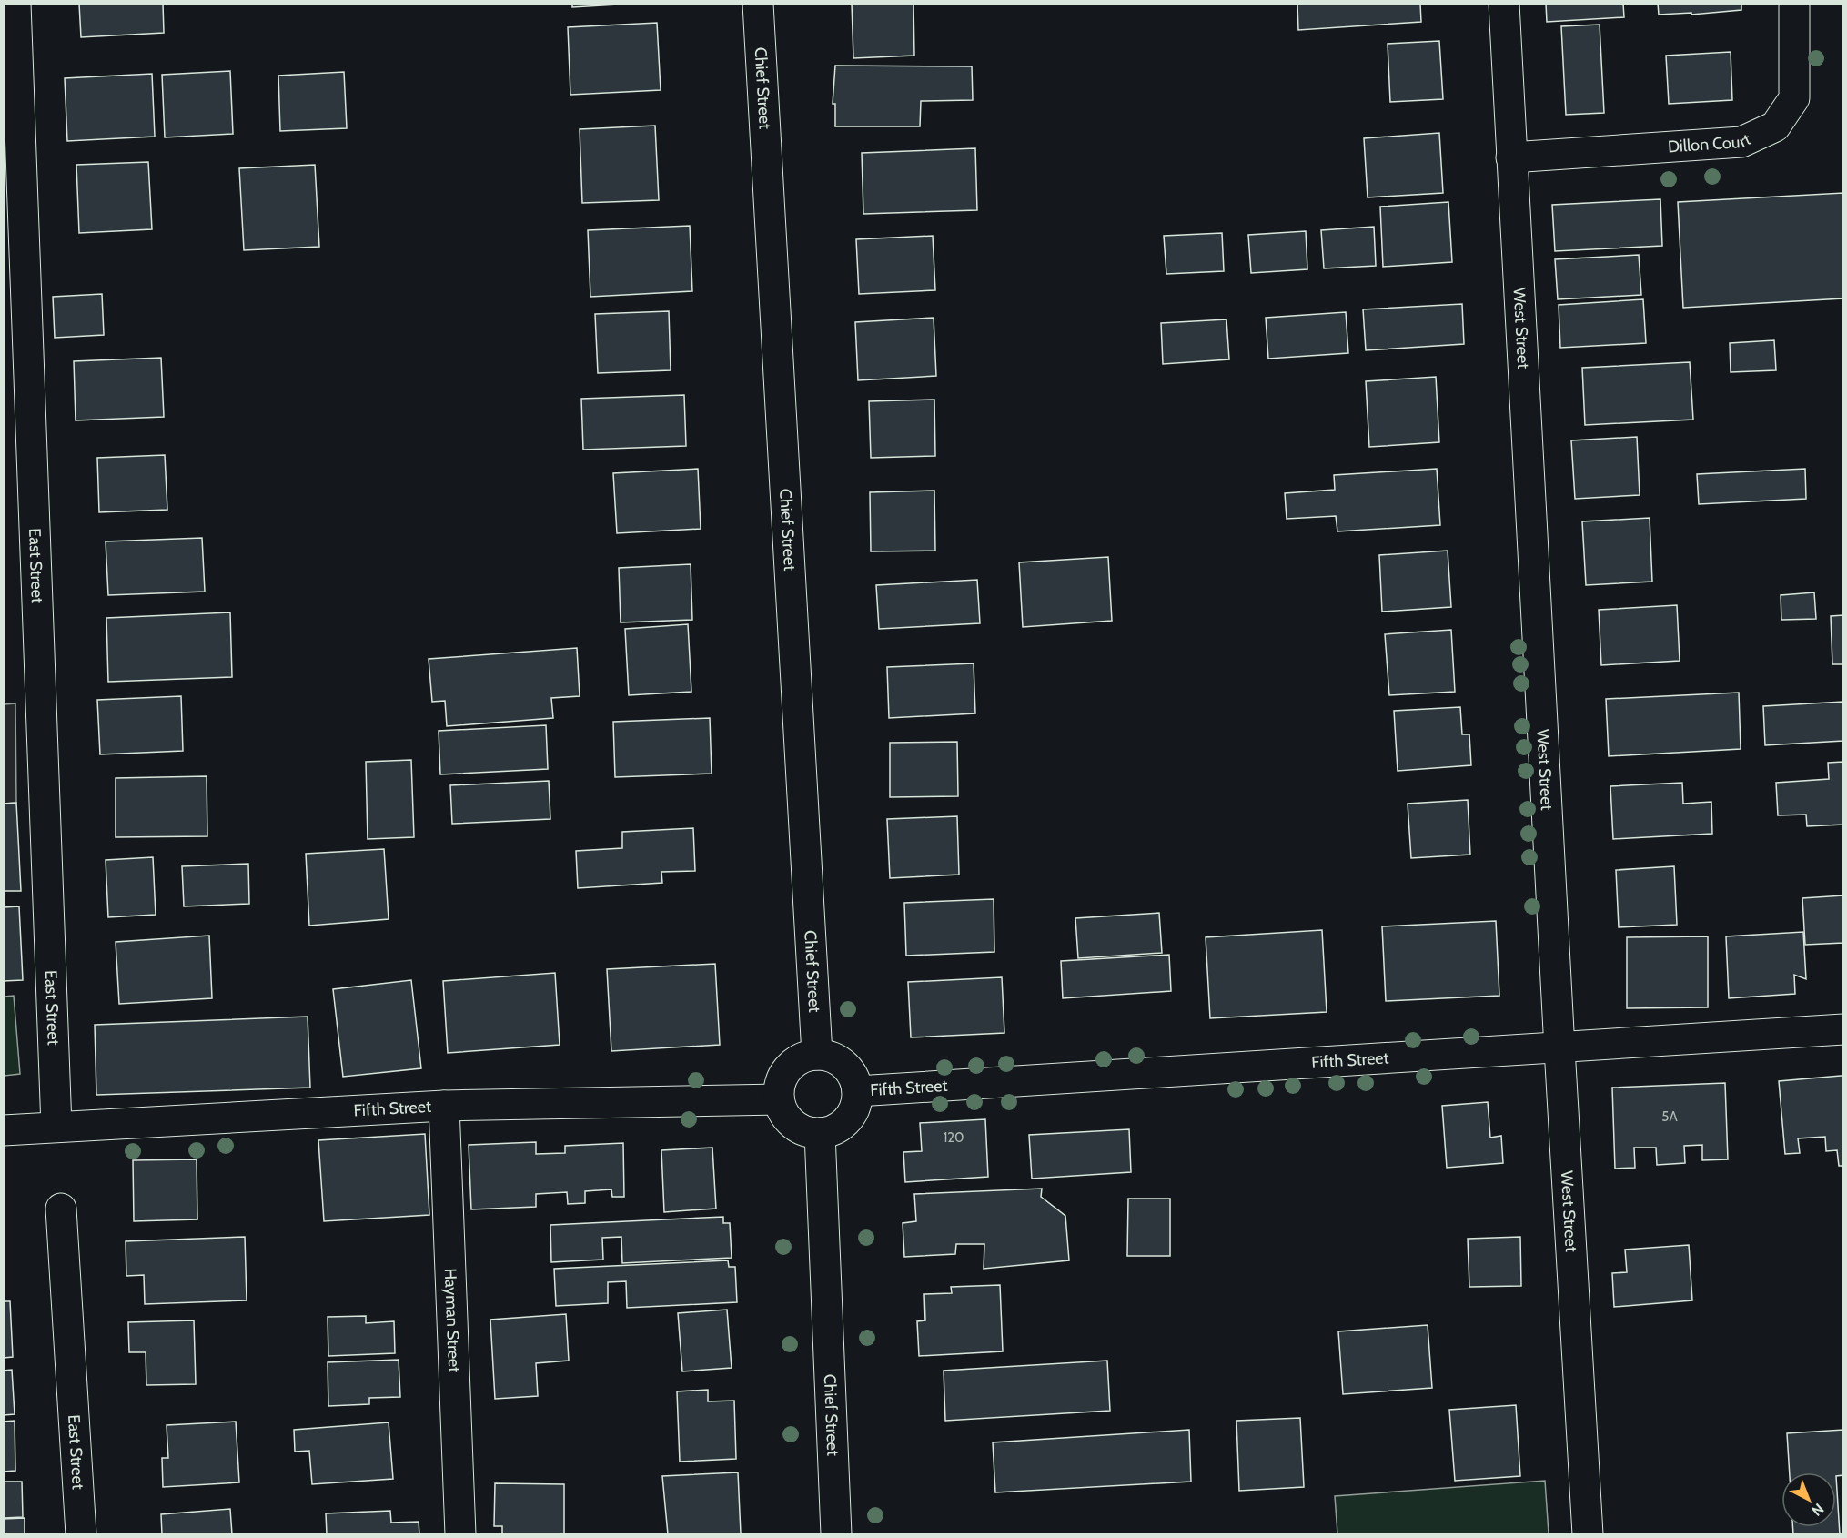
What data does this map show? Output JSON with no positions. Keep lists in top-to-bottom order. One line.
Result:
{"streets":{"street":["Chief Street","Dillon Court","West Street","East Street","Fifth Street","Hayman Street"]},"crossings":[["Chief Street","Fifth Street"],["Dillon Court","West Street"],["West Street","Fifth Street"],["East Street","Fifth Street"],["Fifth Street","Hayman Street"]],"house_numbers":["5A","120"],"north":"bottom right"}
